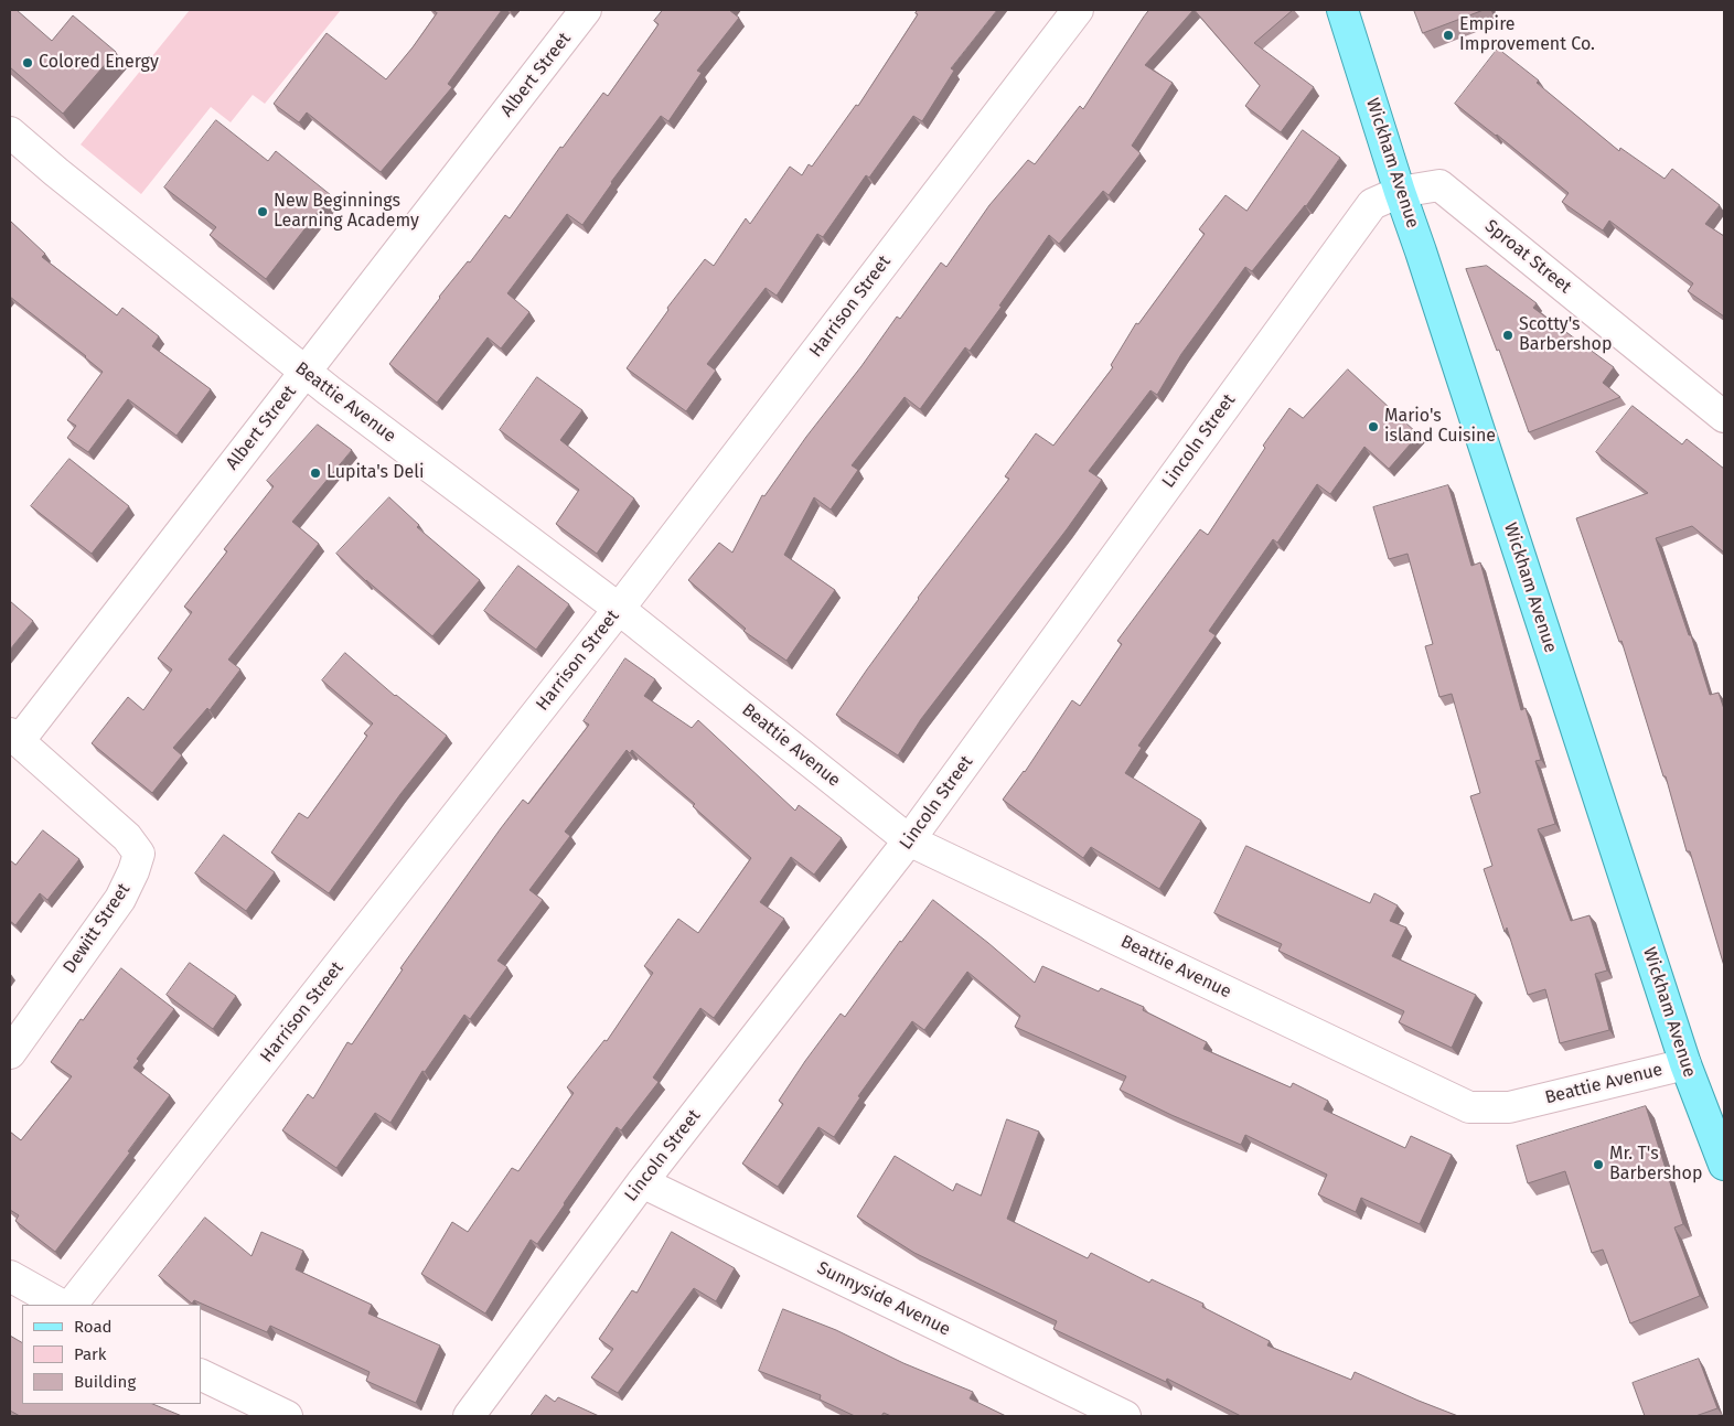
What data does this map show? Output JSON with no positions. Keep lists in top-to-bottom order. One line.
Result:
{"streets":{"main road":["Wickham Avenue"],"street":["Albert Street","Sproat Street","Harrison Street","Beattie Avenue","Lincoln Street","Dewitt Street","Sunnyside Avenue"]},"crossings":[["Albert Street","Beattie Avenue"],["Albert Street","Dewitt Street"],["Wickham Avenue","Sproat Street"],["Wickham Avenue","Beattie Avenue"],["Wickham Avenue","Lincoln Street"],["Sproat Street","Lincoln Street"],["Harrison Street","Beattie Avenue"],["Beattie Avenue","Lincoln Street"],["Lincoln Street","Sunnyside Avenue"]],"places":["Empire Improvement Co.","Colored Energy","New Beginnings Learning Academy","Scotty's Barbershop","Mario's island Cuisine","Lupita's Deli","Mr. T's Barbershop"],"legend":["Road","Park","Building"]}
